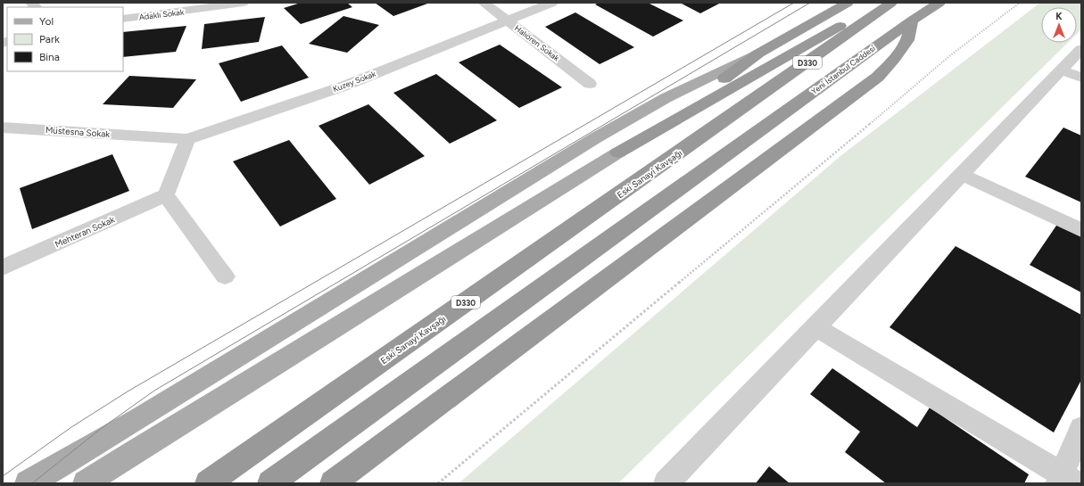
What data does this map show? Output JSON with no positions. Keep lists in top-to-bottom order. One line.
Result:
{"streets":{"highway":["D330","Yeni İstanbul Caddesi","Eski Sanayi Kavşağı"],"street":["Adaklı Sokak","Halıören Sokak","Kuzey Sokak","Müstesna Sokak","Mehteran Sokak"]},"crossings":[["Halıören Sokak","Kuzey Sokak"],["Kuzey Sokak","Müstesna Sokak"]],"legend":["Yol","Park","Bina"],"north":"top"}
